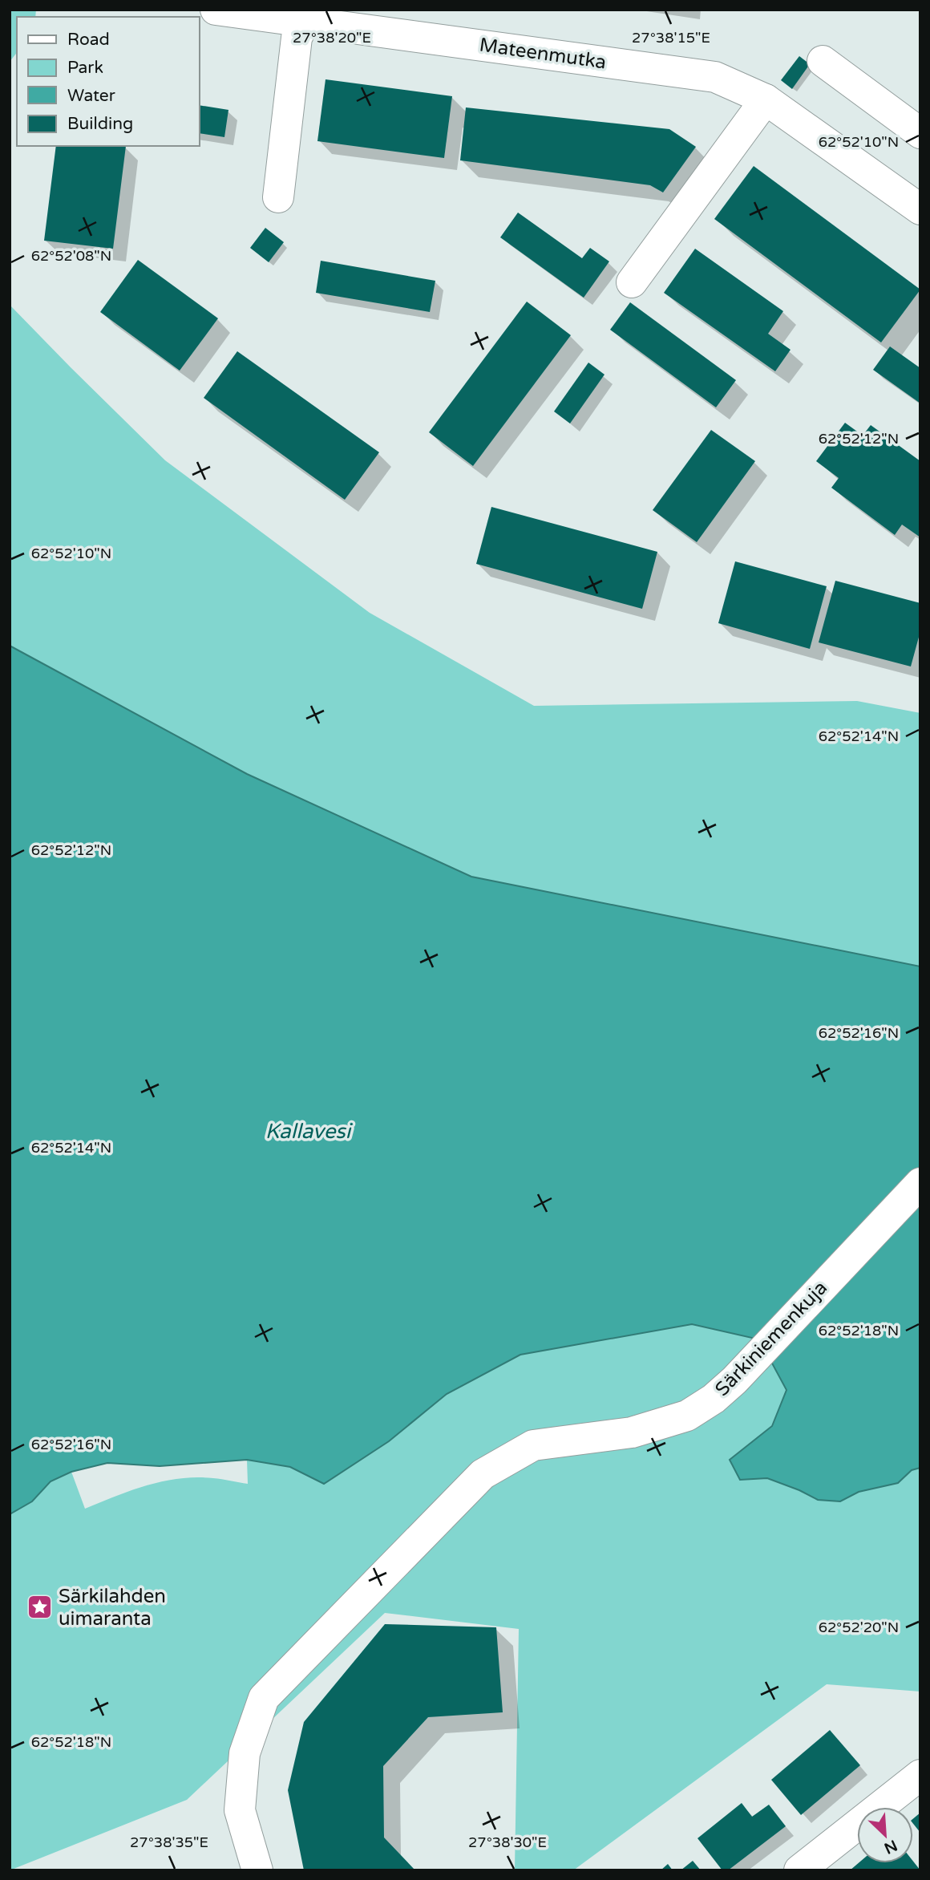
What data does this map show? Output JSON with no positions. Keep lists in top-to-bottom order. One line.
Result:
{"streets":{"street":["Mateenmutka","Särkiniemenkuja"]},"water":["Kallavesi"],"places":{"place":["Särkilahden uimaranta"]},"legend":["Road","Park","Water","Building"],"north":"bottom right","coordinates":["27°38'20\"E","27°38'15\"E","62°52'10\"N","62°52'08\"N","62°52'12\"N","62°52'14\"N","62°52'16\"N","62°52'18\"N","62°52'20\"N","27°38'35\"E","27°38'30\"E"]}
